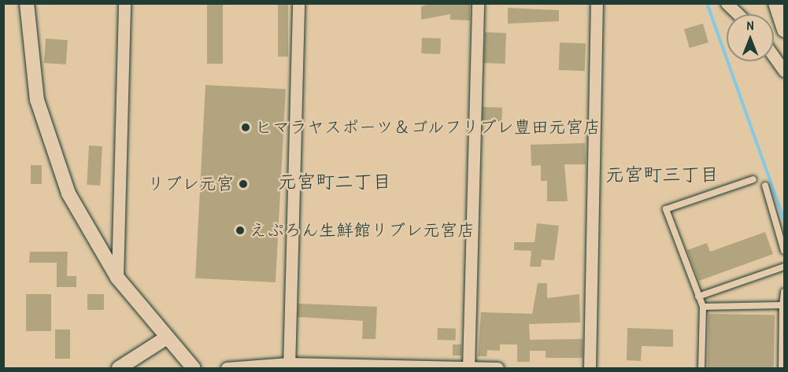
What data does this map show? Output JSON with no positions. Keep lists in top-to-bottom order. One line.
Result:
{"districts":["元宮町三丁目","元宮町二丁目"],"places":["ヒマラヤスポーツ＆ゴルフリブレ豊田元宮店","リブレ元宮","えぷろん生鮮館リブレ元宮店"],"north":"top"}
